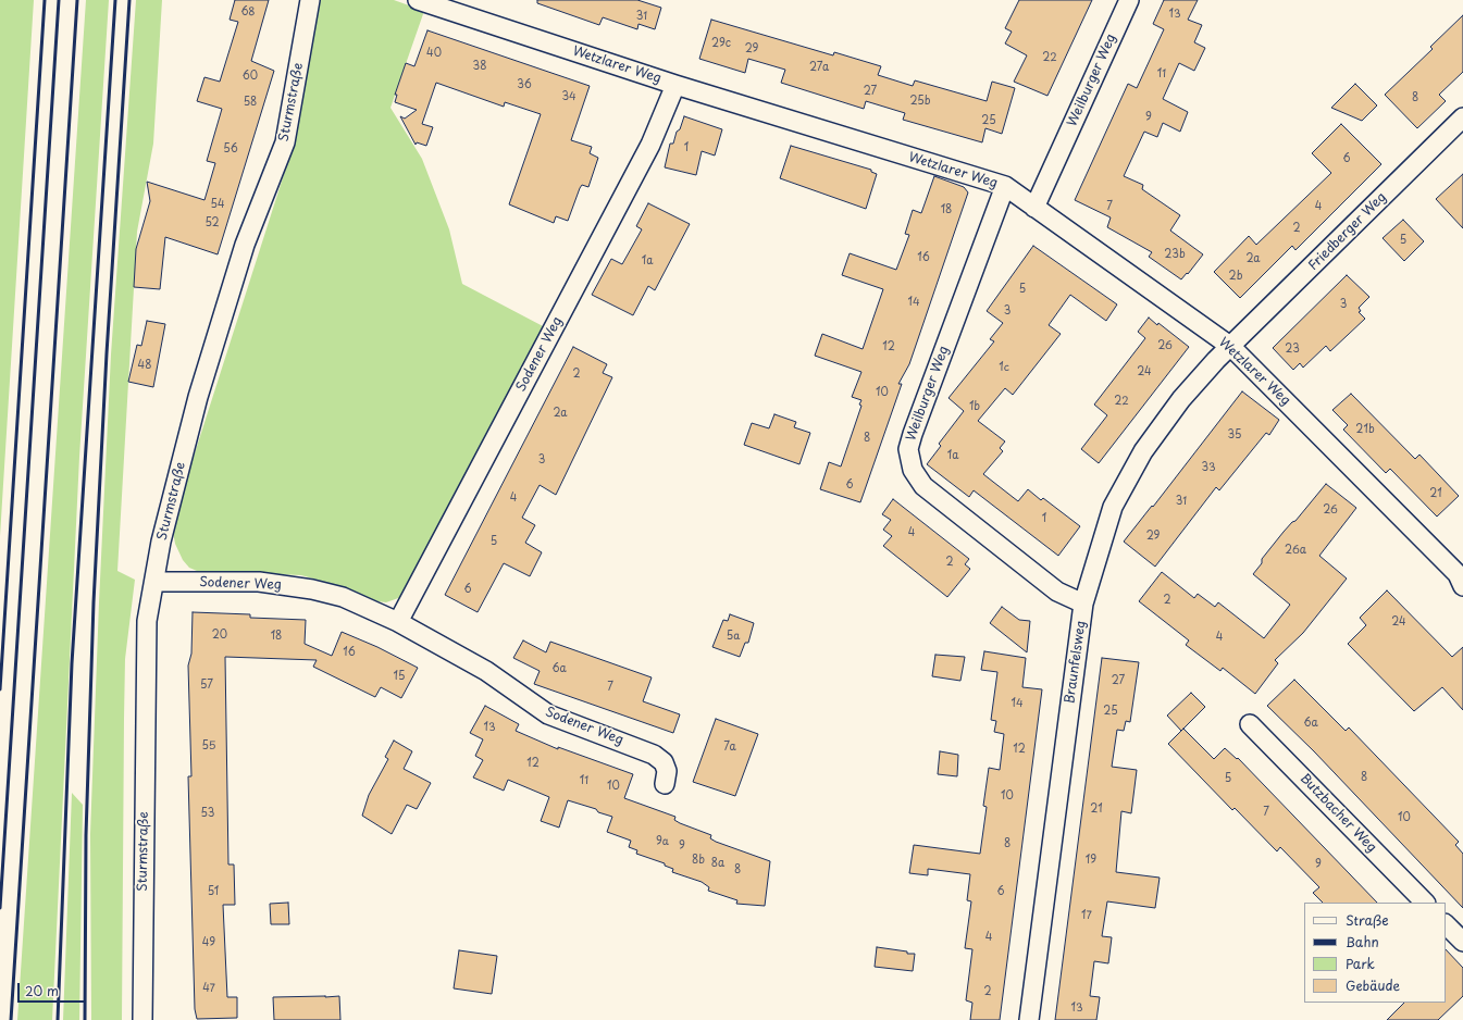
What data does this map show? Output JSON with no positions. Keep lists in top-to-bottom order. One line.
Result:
{"streets":{"street":["Wetzlarer Weg","Weilburger Weg","Sturmstraße","Friedberger Weg","Sodener Weg","Braunfelsweg","Butzbacher Weg"]},"crossings":[["Wetzlarer Weg","Weilburger Weg"],["Wetzlarer Weg","Friedberger Weg"],["Wetzlarer Weg","Sodener Weg"],["Wetzlarer Weg","Braunfelsweg"],["Weilburger Weg","Braunfelsweg"],["Sturmstraße","Sodener Weg"],["Friedberger Weg","Braunfelsweg"]],"house_numbers":["68","13","31","29c","29","40","22","38","27a","11","60","36","27","34","8","25b","58","9","25","1","56","6","54","7","4","18","52","2","5","23b","16","2a","1a","2b","5","14","3","3","26","12","23","48","1c","24","2","10","22","1b","2a","21b","35","8","1a","3","33","6","21","4","31","26","1","4","29","5","26a","2","6","2","24","20","18","5a","4","16","6a","15","27","57","7","14","25","6a","13","55","7a","12","12","8","5","11","10","10","21","7","53","10","9a","8","9","8b","19","8a","9","8","51","6","17","4","49","47","2","13"],"legend":["Straße","Bahn","Park","Gebäude"],"scale_bar":"20 m"}
